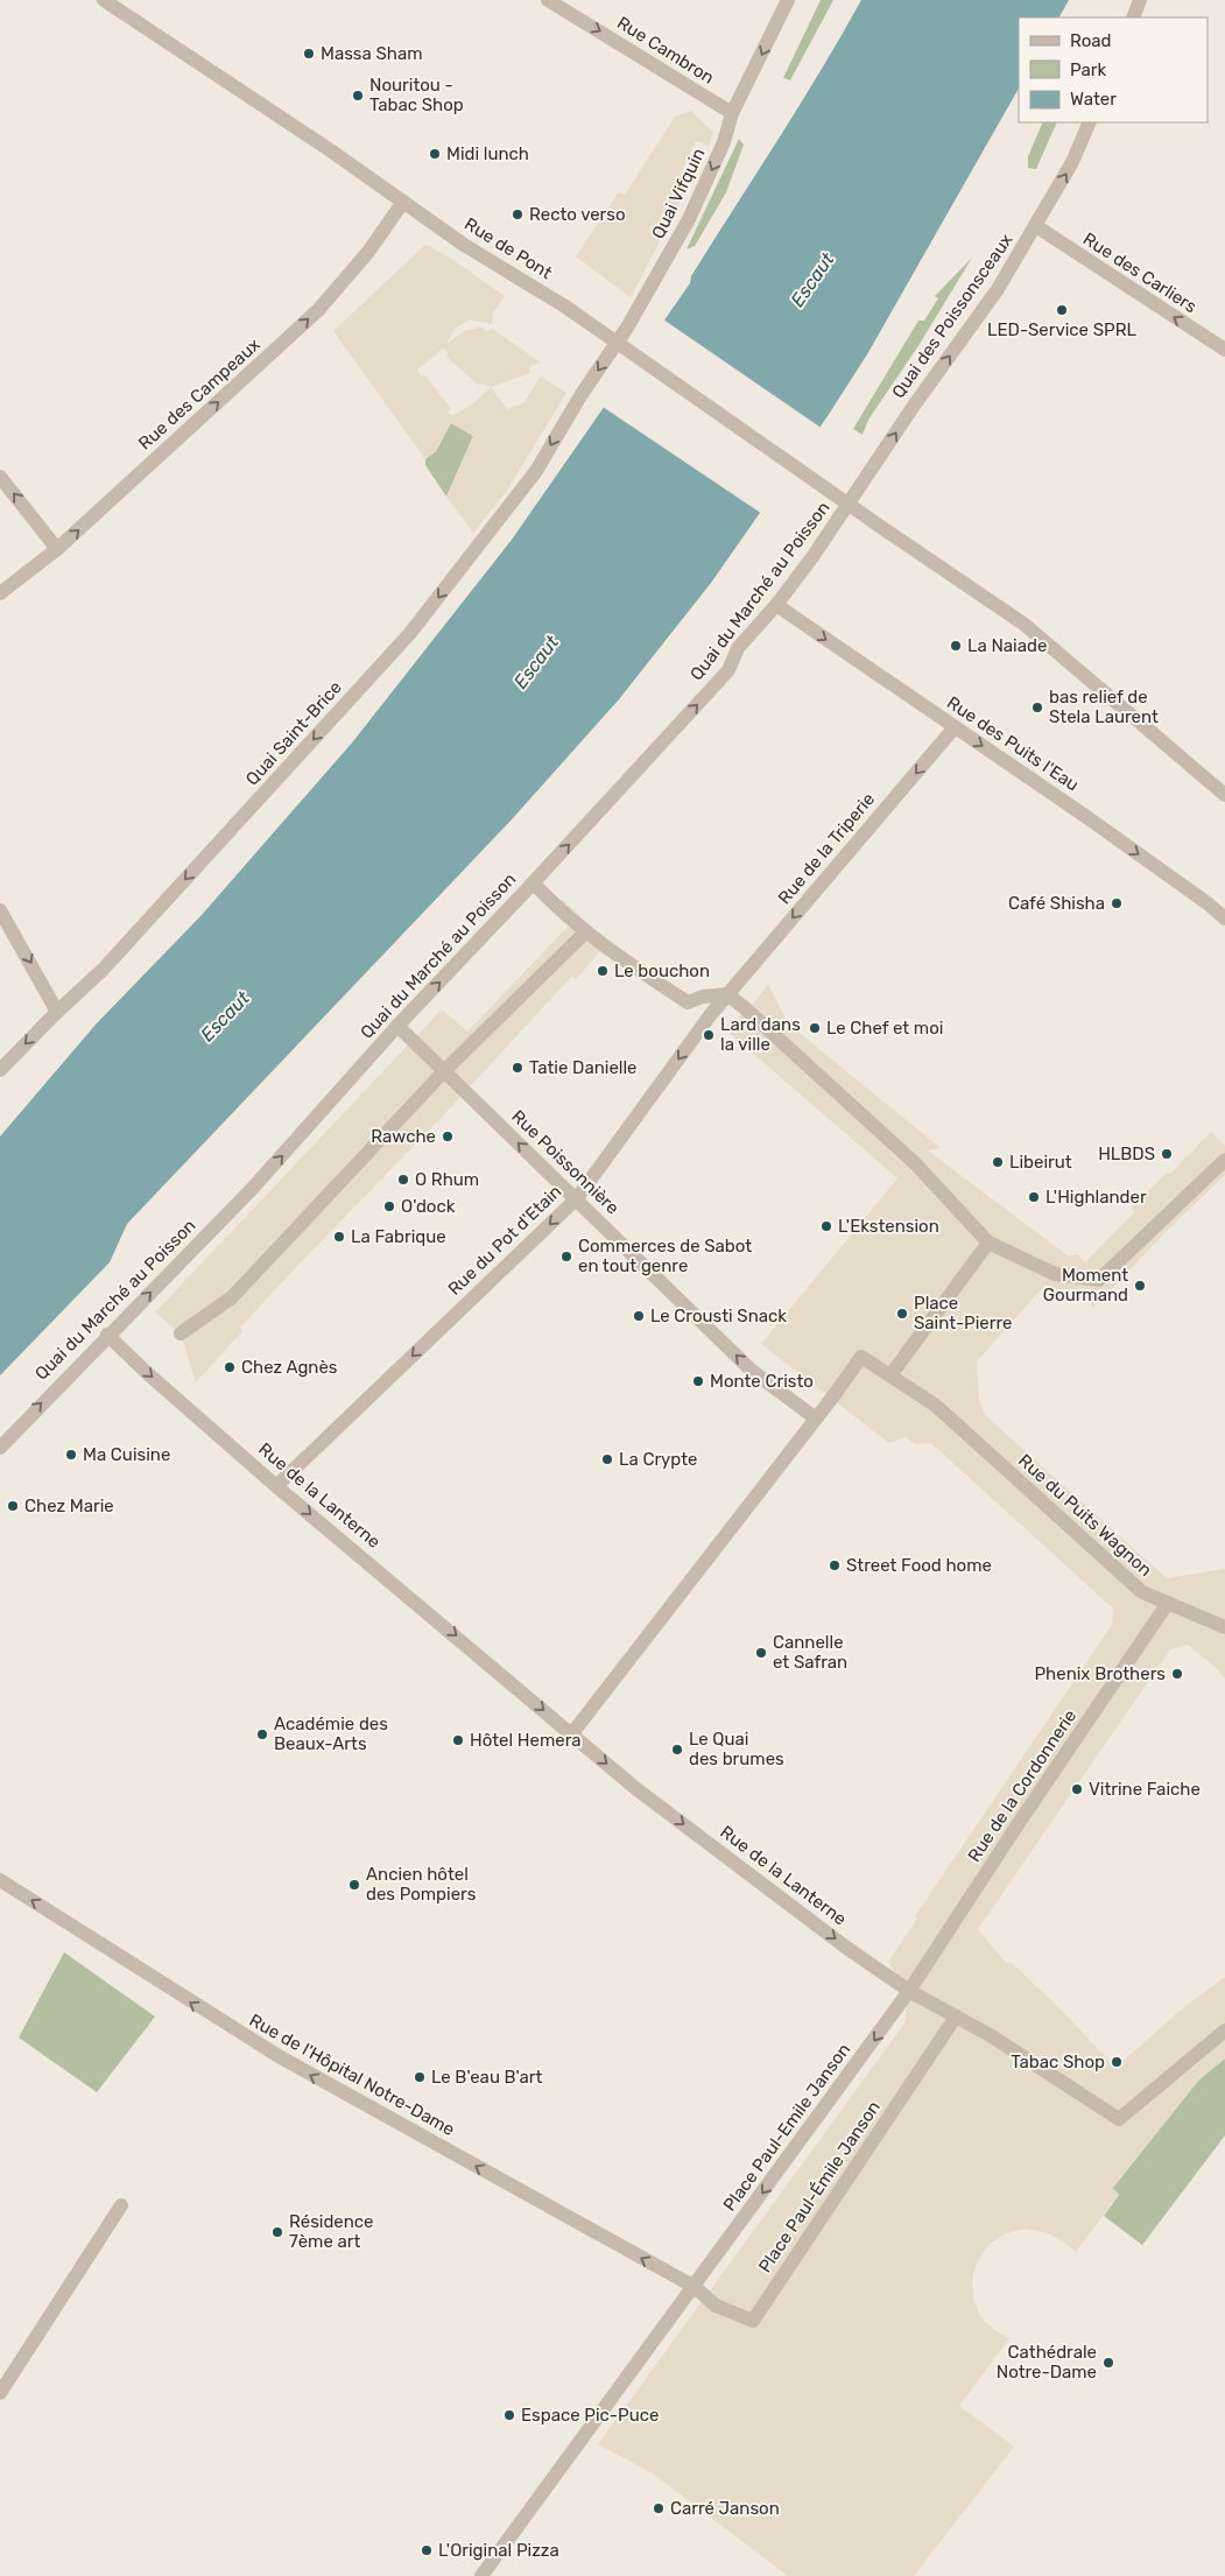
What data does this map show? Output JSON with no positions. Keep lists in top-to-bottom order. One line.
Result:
{"streets":{"street":["Rue Cambron","Quai Vifquin","Rue de Pont","Rue des Carliers","Quai des Poissonsceaux","Rue des Campeaux","Quai du Marché au Poisson","Quai Saint-Brice","Rue des Puits l'Eau","Rue de la Triperie","Rue Poissonnière","Rue du Pot d'Etain","Rue de la Lanterne","Rue du Puits Wagnon","Rue de la Cordonnerie","Rue de l'Hôpital Notre-Dame","Place Paul-Emile Janson","Place Paul-Émile Janson"]},"crossings":[["Rue Cambron","Quai Vifquin"],["Quai Vifquin","Quai Saint-Brice"],["Rue de Pont","Rue des Campeaux"],["Rue des Carliers","Quai des Poissonsceaux"],["Quai des Poissonsceaux","Quai du Marché au Poisson"],["Quai du Marché au Poisson","Rue des Puits l'Eau"],["Quai du Marché au Poisson","Rue Poissonnière"],["Quai du Marché au Poisson","Rue de la Lanterne"],["Rue des Puits l'Eau","Rue de la Triperie"],["Rue de la Triperie","Rue du Pot d'Etain"],["Rue Poissonnière","Rue du Pot d'Etain"],["Rue du Pot d'Etain","Rue de la Lanterne"],["Rue de la Lanterne","Rue de la Cordonnerie"],["Rue de la Lanterne","Place Paul-Emile Janson"],["Rue de la Lanterne","Place Paul-Émile Janson"],["Rue du Puits Wagnon","Rue de la Cordonnerie"],["Rue de la Cordonnerie","Place Paul-Emile Janson"],["Rue de l'Hôpital Notre-Dame","Place Paul-Emile Janson"],["Rue de l'Hôpital Notre-Dame","Place Paul-Émile Janson"],["Place Paul-Emile Janson","Place Paul-Émile Janson"]],"one_way":["Rue Cambron","Quai Vifquin","Rue des Carliers","Quai des Poissonsceaux","Rue des Campeaux","Quai Saint-Brice","Rue des Puits l'Eau","Rue de la Triperie","Rue Poissonnière","Rue du Pot d'Etain","Rue de la Lanterne","Rue de l'Hôpital Notre-Dame","Place Paul-Emile Janson"],"water":["Escaut"],"places":["Massa Sham","Nouritou - Tabac Shop","Midi lunch","Recto verso","LED-Service SPRL","La Naiade","bas relief de Stela Laurent","Café Shisha","Le bouchon","Le Chef et moi","Lard dans la ville","Tatie Danielle","Rawche","HLBDS","Libeirut","O Rhum","L'Highlander","O'dock","L'Ekstension","La Fabrique","Commerces de Sabot en tout genre","Moment Gourmand","Place Saint-Pierre","Le Crousti Snack","Chez Agnès","Monte Cristo","Ma Cuisine","La Crypte","Chez Marie","Street Food home","Cannelle et Safran","Phenix Brothers","Académie des Beaux-Arts","Hôtel Hemera","Le Quai des brumes","Vitrine Faiche","Ancien hôtel des Pompiers","Tabac Shop","Le B'eau B'art","Résidence 7ème art","Cathédrale Notre-Dame","Espace Pic-Puce","Carré Janson","L'Original Pizza"],"legend":["Road","Park","Water"]}
